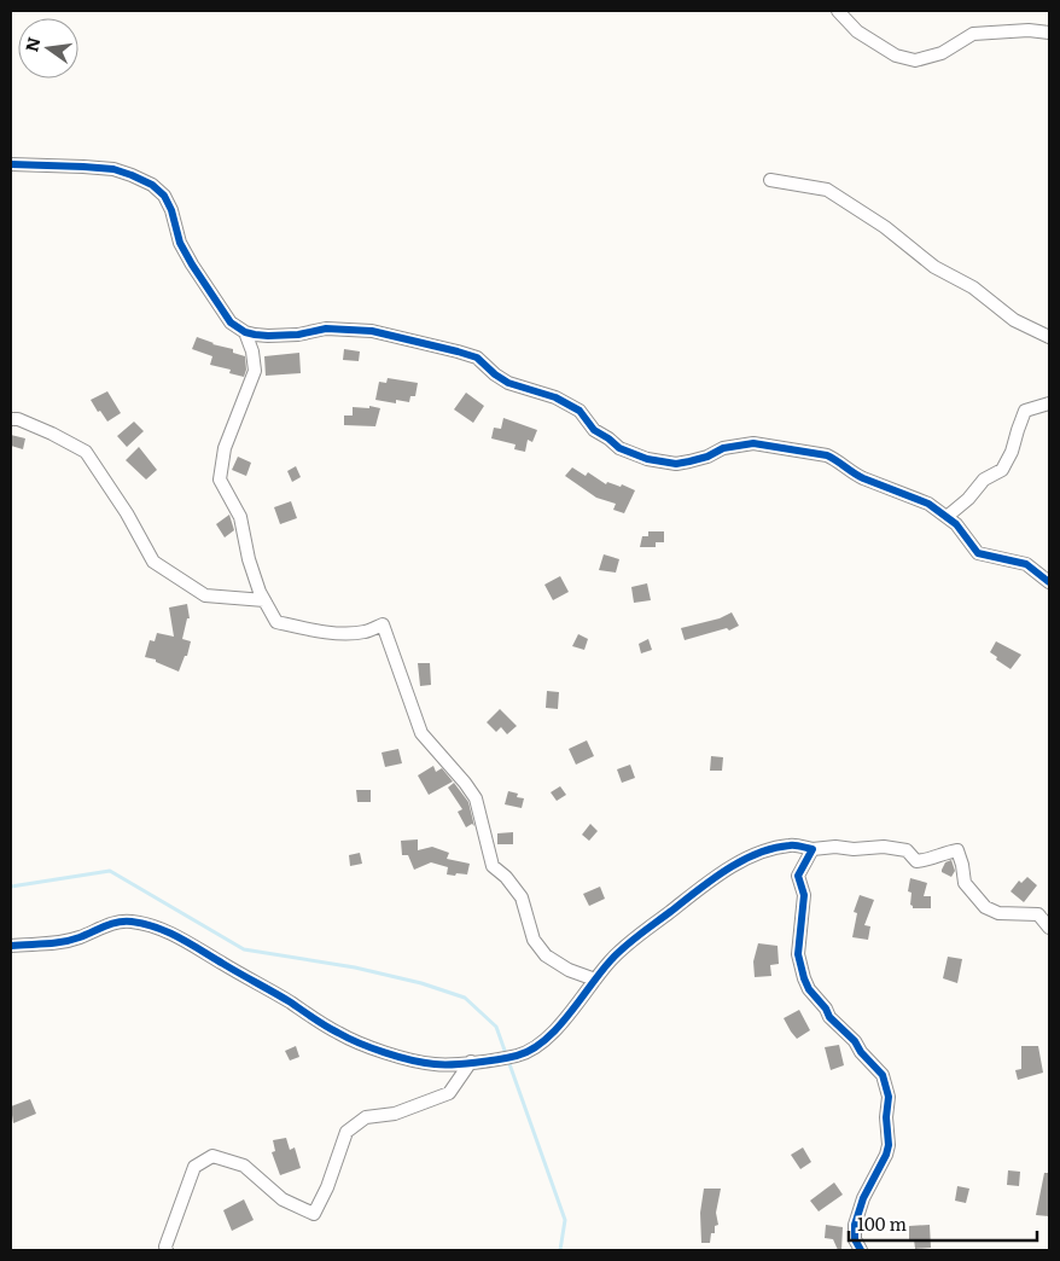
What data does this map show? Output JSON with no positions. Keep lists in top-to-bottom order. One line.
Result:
{"scale_bar":"100 m","north":"left"}
